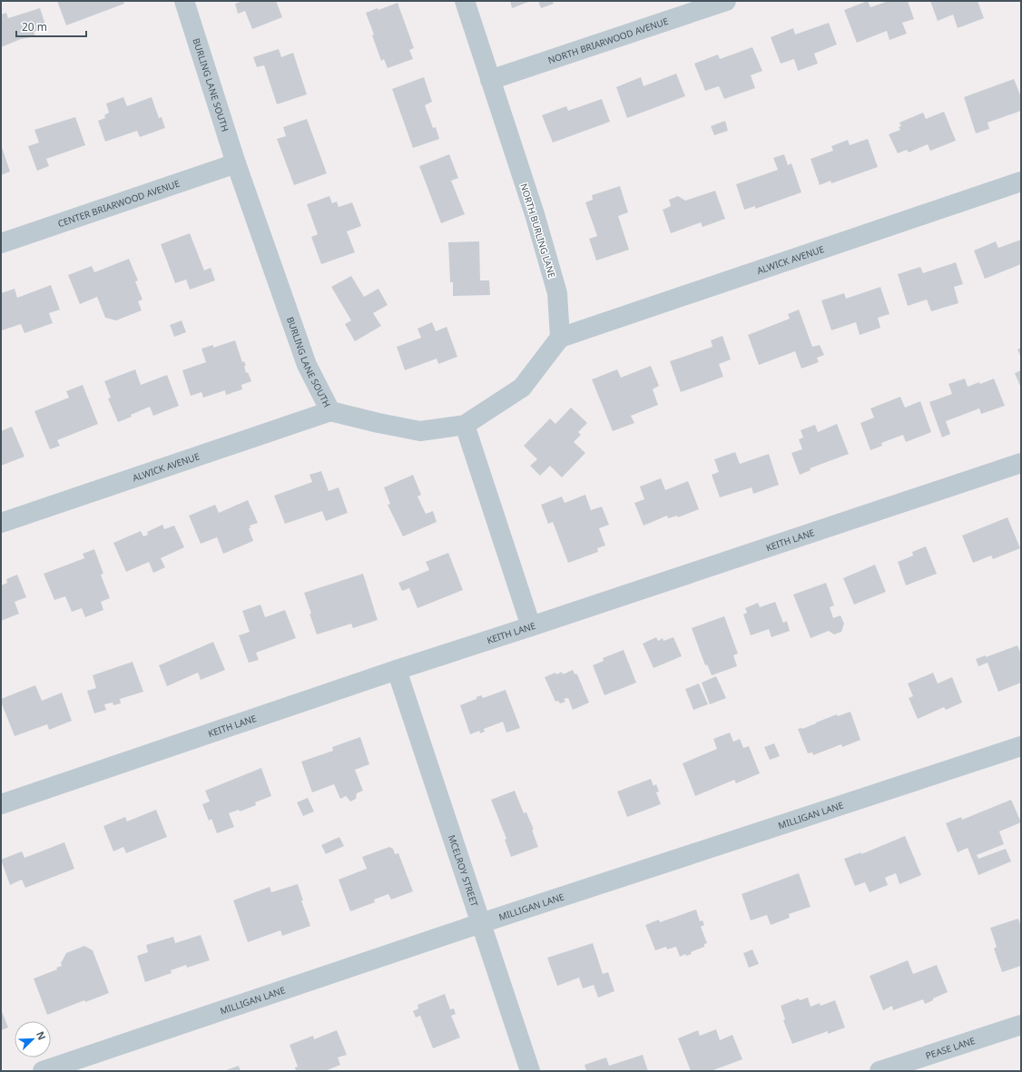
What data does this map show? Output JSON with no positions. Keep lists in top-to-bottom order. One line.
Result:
{"streets":{"street":["NORTH BRIARWOOD AVENUE","BURLING LANE SOUTH","CENTER BRIARWOOD AVENUE","NORTH BURLING LANE","ALWICK AVENUE","KEITH LANE","MILLIGAN LANE","MCELROY STREET","PEASE LANE"]},"crossings":[["NORTH BRIARWOOD AVENUE","NORTH BURLING LANE"],["BURLING LANE SOUTH","CENTER BRIARWOOD AVENUE"],["BURLING LANE SOUTH","ALWICK AVENUE"],["NORTH BURLING LANE","ALWICK AVENUE"],["KEITH LANE","MCELROY STREET"],["MILLIGAN LANE","MCELROY STREET"]],"scale_bar":"20 m","north":"top right"}
